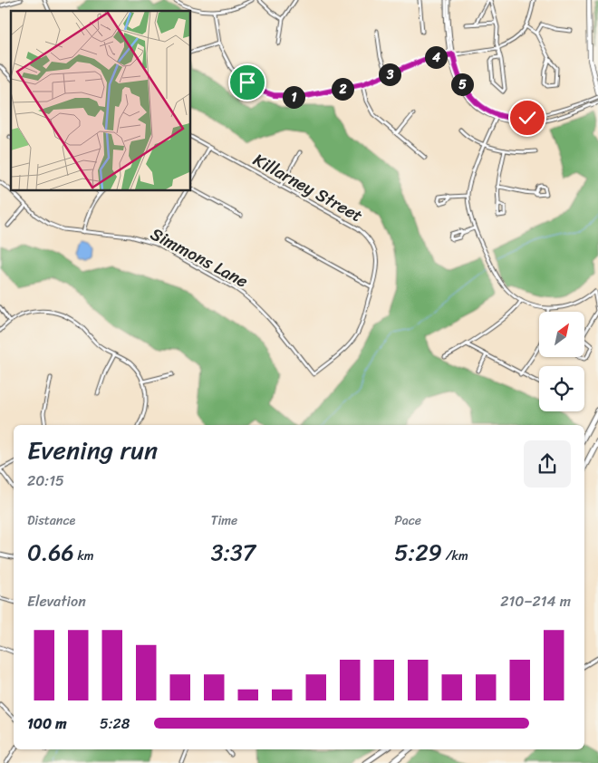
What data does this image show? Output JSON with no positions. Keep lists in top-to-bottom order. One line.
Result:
{"streets":{"street":["Killarney Street","Simmons Lane"]},"crossings":[["Killarney Street","Simmons Lane"]],"north":"top right","page":{"pins":["4","3","5","2","1"],"heading":["Evening run","20:15"],"stats":[["Distance","0.66 km"],["Time","3:37"],["Pace","5:29 /km"]],"chart":["Elevation","210–214 m"],"list":[{"name":"100 m","note":"5:28"}]}}
